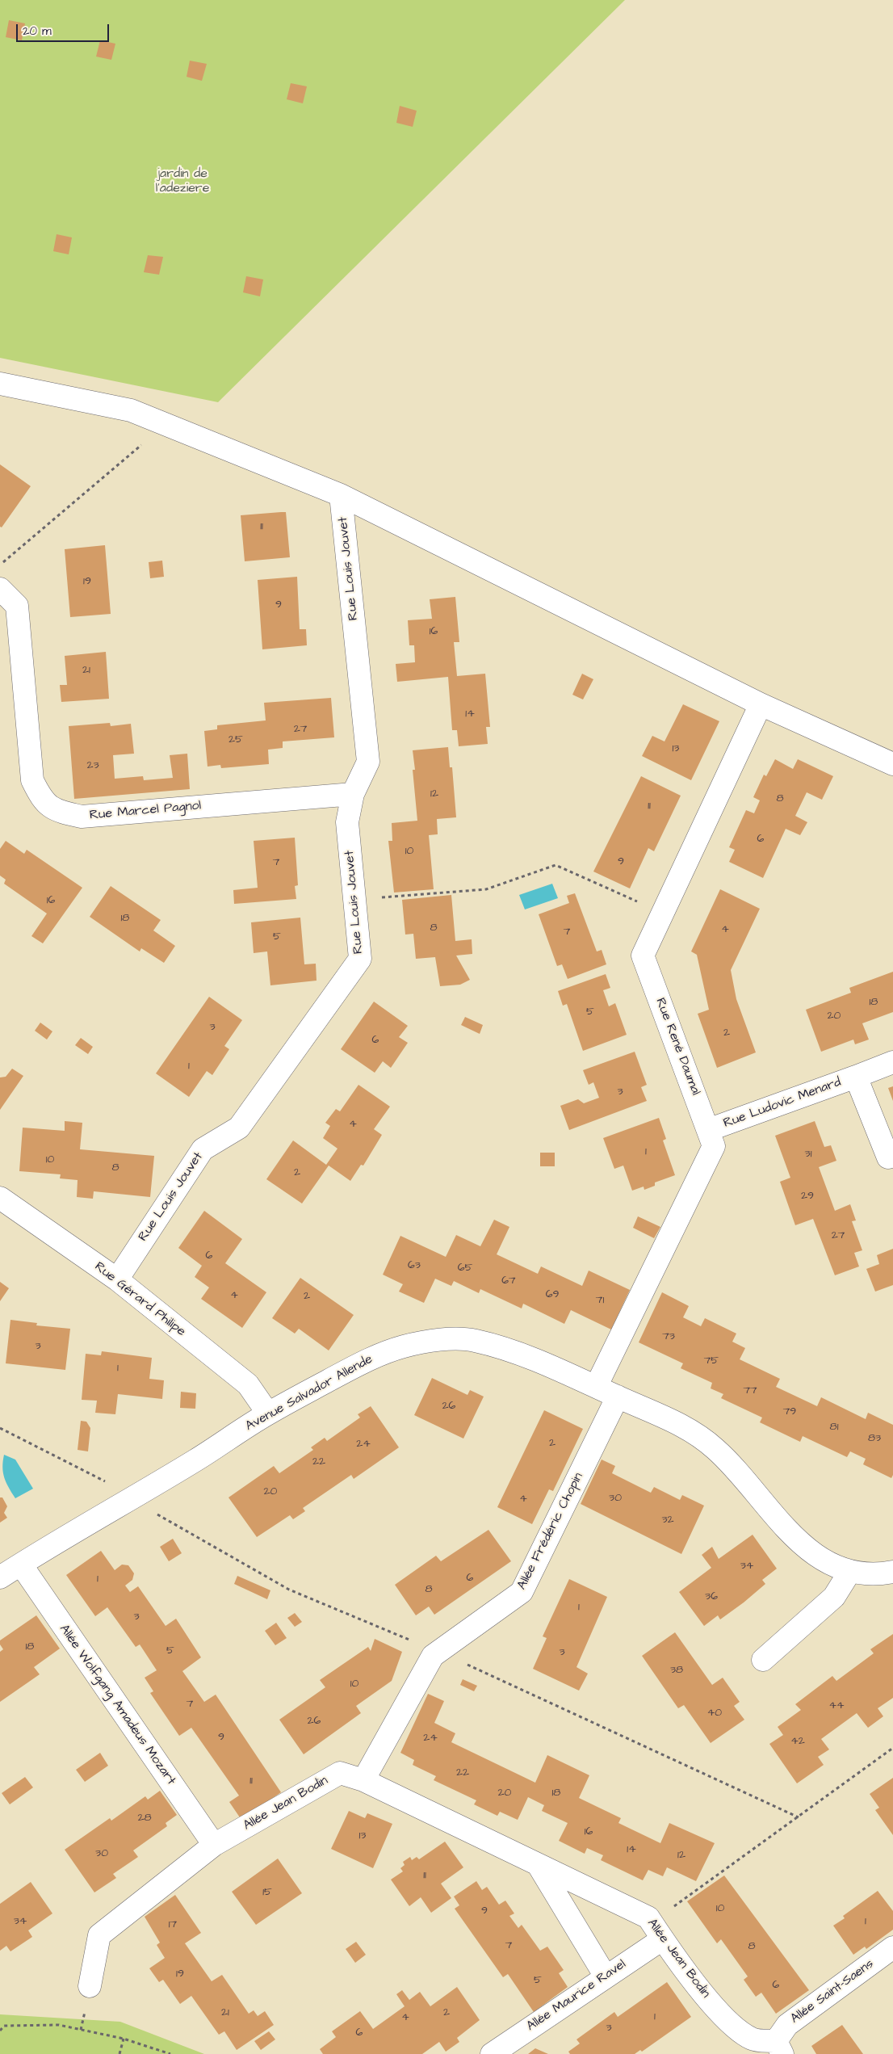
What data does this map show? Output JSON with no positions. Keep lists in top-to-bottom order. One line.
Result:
{"streets":{"street":["Rue Louis Jouvet","Rue Marcel Pagnol","Rue René Daumal","Rue Ludovic Menard","Rue Gérard Philipe","Avenue Salvador Allende","Allée Frédéric Chopin","Allée Wolfgang Amadeus Mozart","Allée Jean Bodin","Allée Saint-Saens","Allée Maurice Ravel"]},"crossings":[["Rue Louis Jouvet","Rue Marcel Pagnol"],["Rue Louis Jouvet","Rue Gérard Philipe"],["Rue René Daumal","Rue Ludovic Menard"],["Rue René Daumal","Avenue Salvador Allende"],["Rue Gérard Philipe","Avenue Salvador Allende"],["Avenue Salvador Allende","Allée Frédéric Chopin"],["Avenue Salvador Allende","Allée Wolfgang Amadeus Mozart"],["Allée Frédéric Chopin","Allée Jean Bodin"],["Allée Wolfgang Amadeus Mozart","Allée Jean Bodin"],["Allée Jean Bodin","Allée Saint-Saens"],["Allée Jean Bodin","Allée Maurice Ravel"]],"parks":["jardin de l'adeziere"],"house_numbers":["11","19","9","16","21","14","27","25","13","23","12","8","11","6","10","9","7","16","18","8","4","7","5","18","5","20","3","2","6","1","3","4","1","31","10","8","2","29","27","6","63","65","67","69","4","2","71","73","3","75","1","77","26","79","81","83","2","24","22","20","30","4","32","34","6","1","8","36","1","3","18","5","3","38","10","7","44","40","26","9","24","42","22","11","20","18","28","16","13","14","30","12","11","15","10","9","34","1","17","7","8","19","5","6","21","2","1","4","3","6"],"scale_bar":"20 m"}
